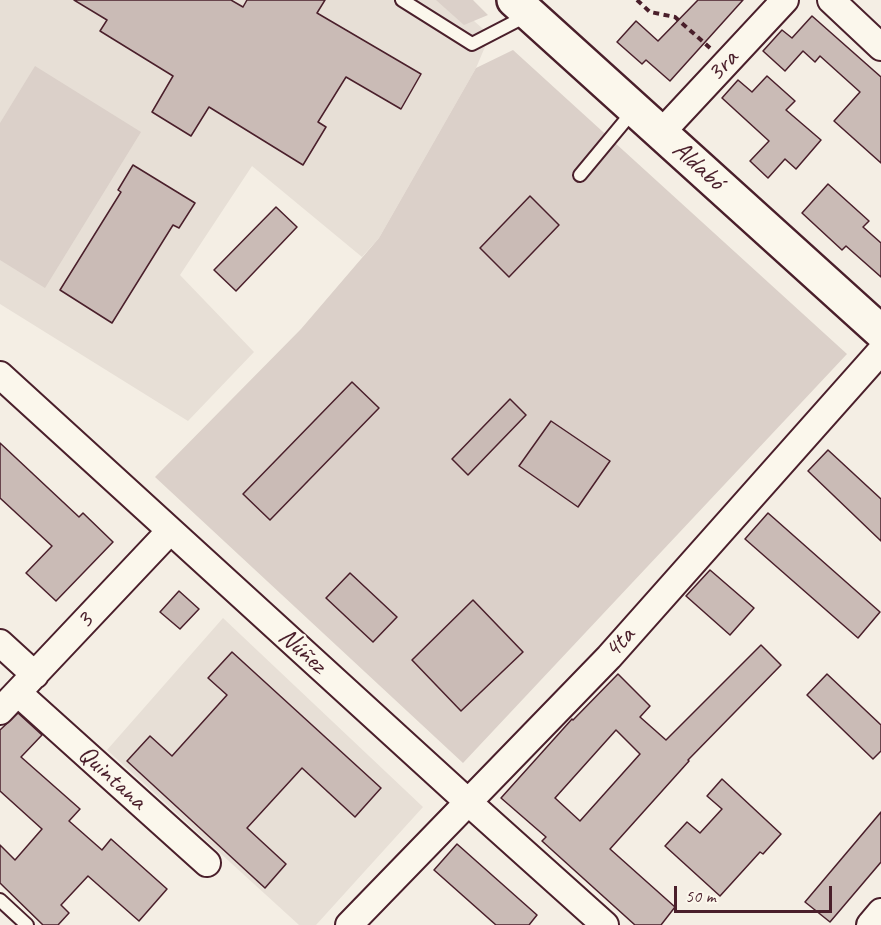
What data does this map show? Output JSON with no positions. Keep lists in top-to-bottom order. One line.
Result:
{"streets":{"main road":["Aldabó"],"street":["3ra","3","4ta","Núñez","Quintana"]},"crossings":[["3ra","Aldabó"],["3","Núñez"],["3","Quintana"],["4ta","Núñez"]],"scale_bar":"50 m"}
